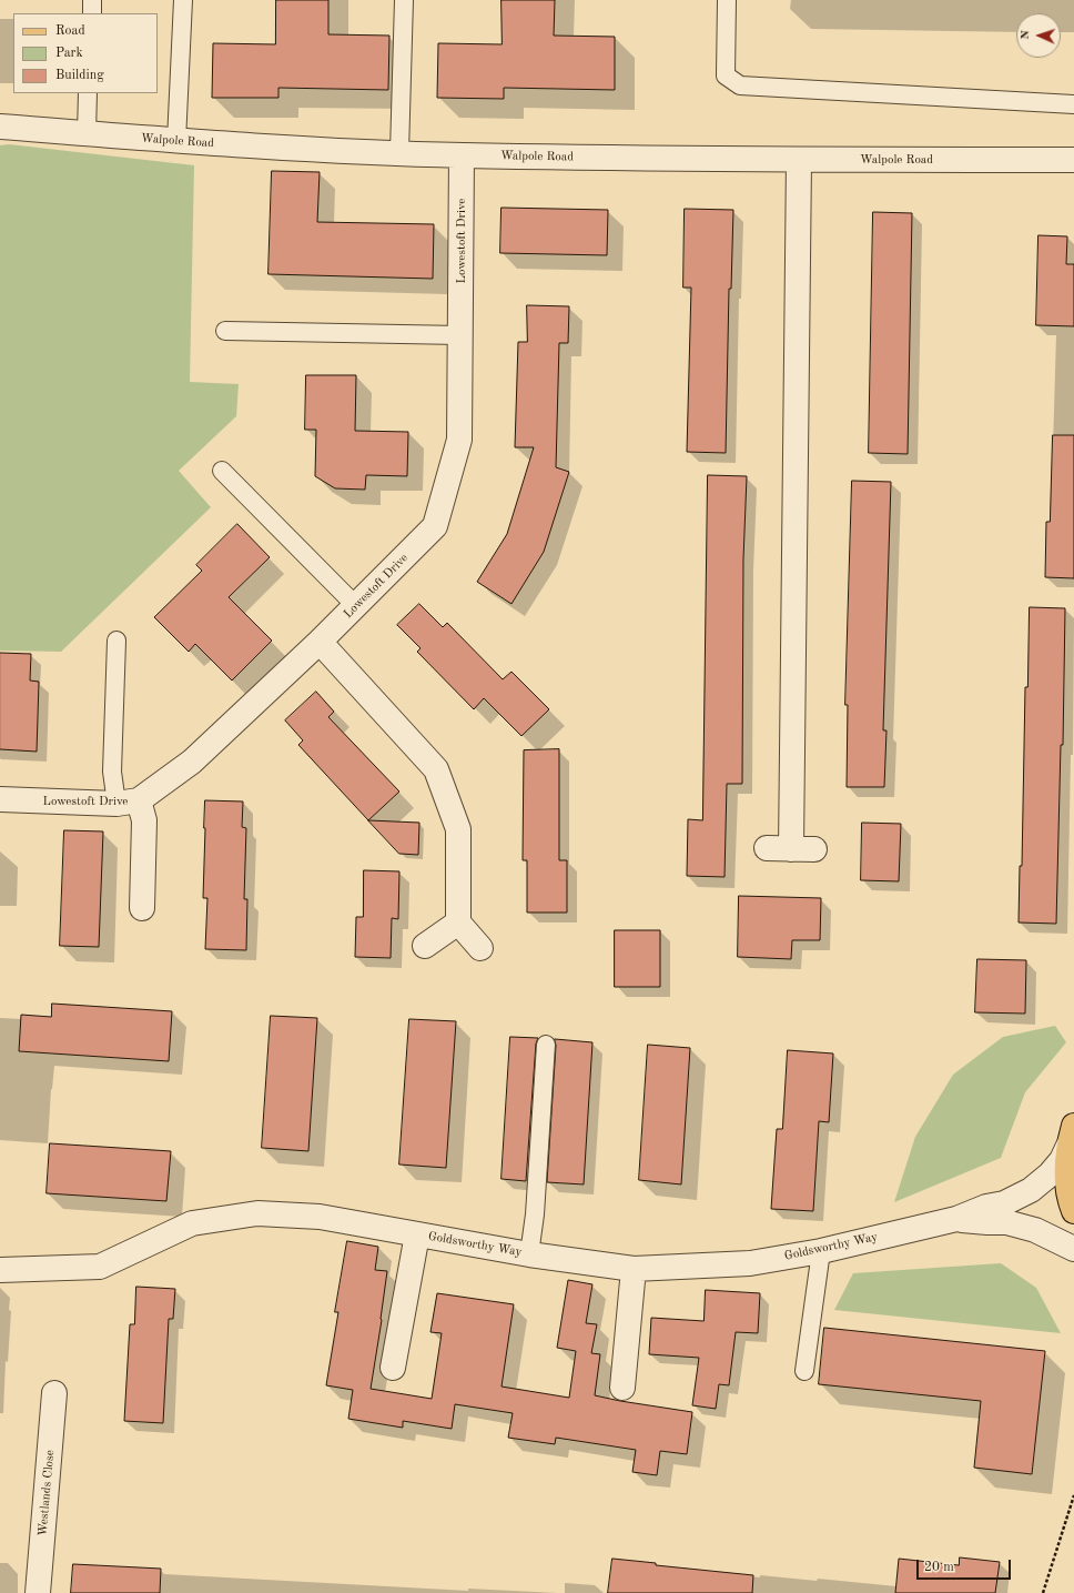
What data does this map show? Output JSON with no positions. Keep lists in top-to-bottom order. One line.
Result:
{"streets":{"street":["Walpole Road","Lowestoft Drive","Goldsworthy Way","Westlands Close"]},"crossings":[["Walpole Road","Lowestoft Drive"]],"legend":["Road","Park","Building"],"scale_bar":"20 m","north":"left"}
